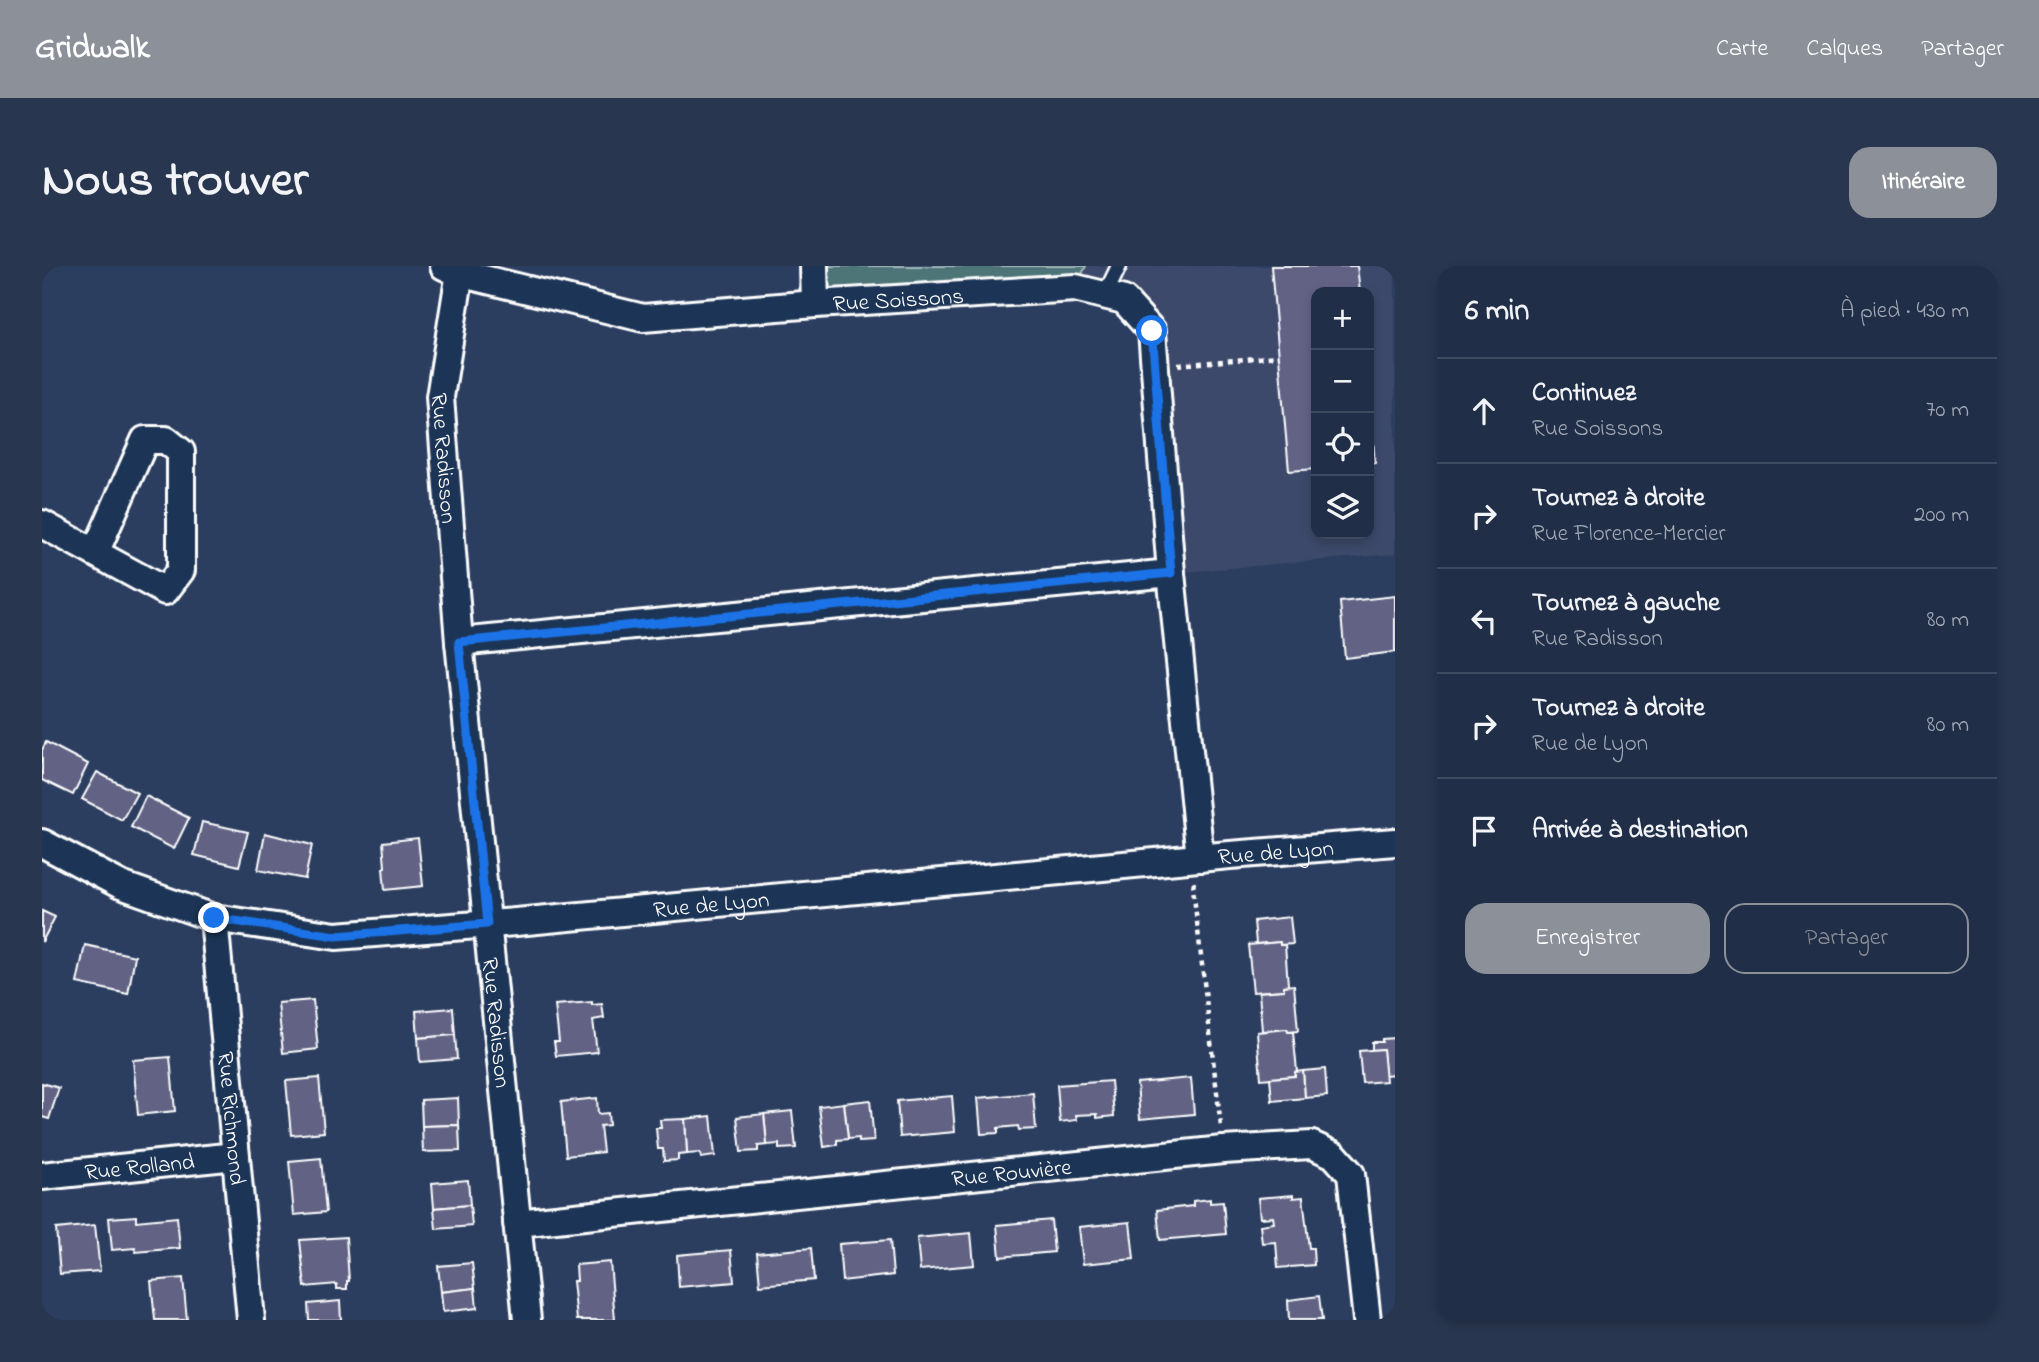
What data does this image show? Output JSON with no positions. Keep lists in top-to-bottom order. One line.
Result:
{"streets":{"street":["Rue Soissons","Rue Radisson","Rue de Lyon","Rue Richmond","Rue Rolland","Rue Rouvière"]},"crossings":[["Rue Soissons","Rue Radisson"],["Rue Soissons","Rue de Lyon"],["Rue Radisson","Rue de Lyon"],["Rue Radisson","Rue Rouvière"],["Rue de Lyon","Rue Richmond"],["Rue Richmond","Rue Rolland"]],"page":{"header":"Gridwalk","nav":["Carte","Calques","Partager"],"title":"Nous trouver","buttons":["Itinéraire",["Enregistrer","Partager"]],"heading":["6 min","À pied · 430 m"],"map_buttons":["+","−"],"list":[["Continuez","Rue Soissons","70 m"],["Tournez à droite","Rue Florence-Mercier","200 m"],["Tournez à gauche","Rue Radisson","80 m"],["Tournez à droite","Rue de Lyon","80 m"],"Arrivée à destination"]}}
